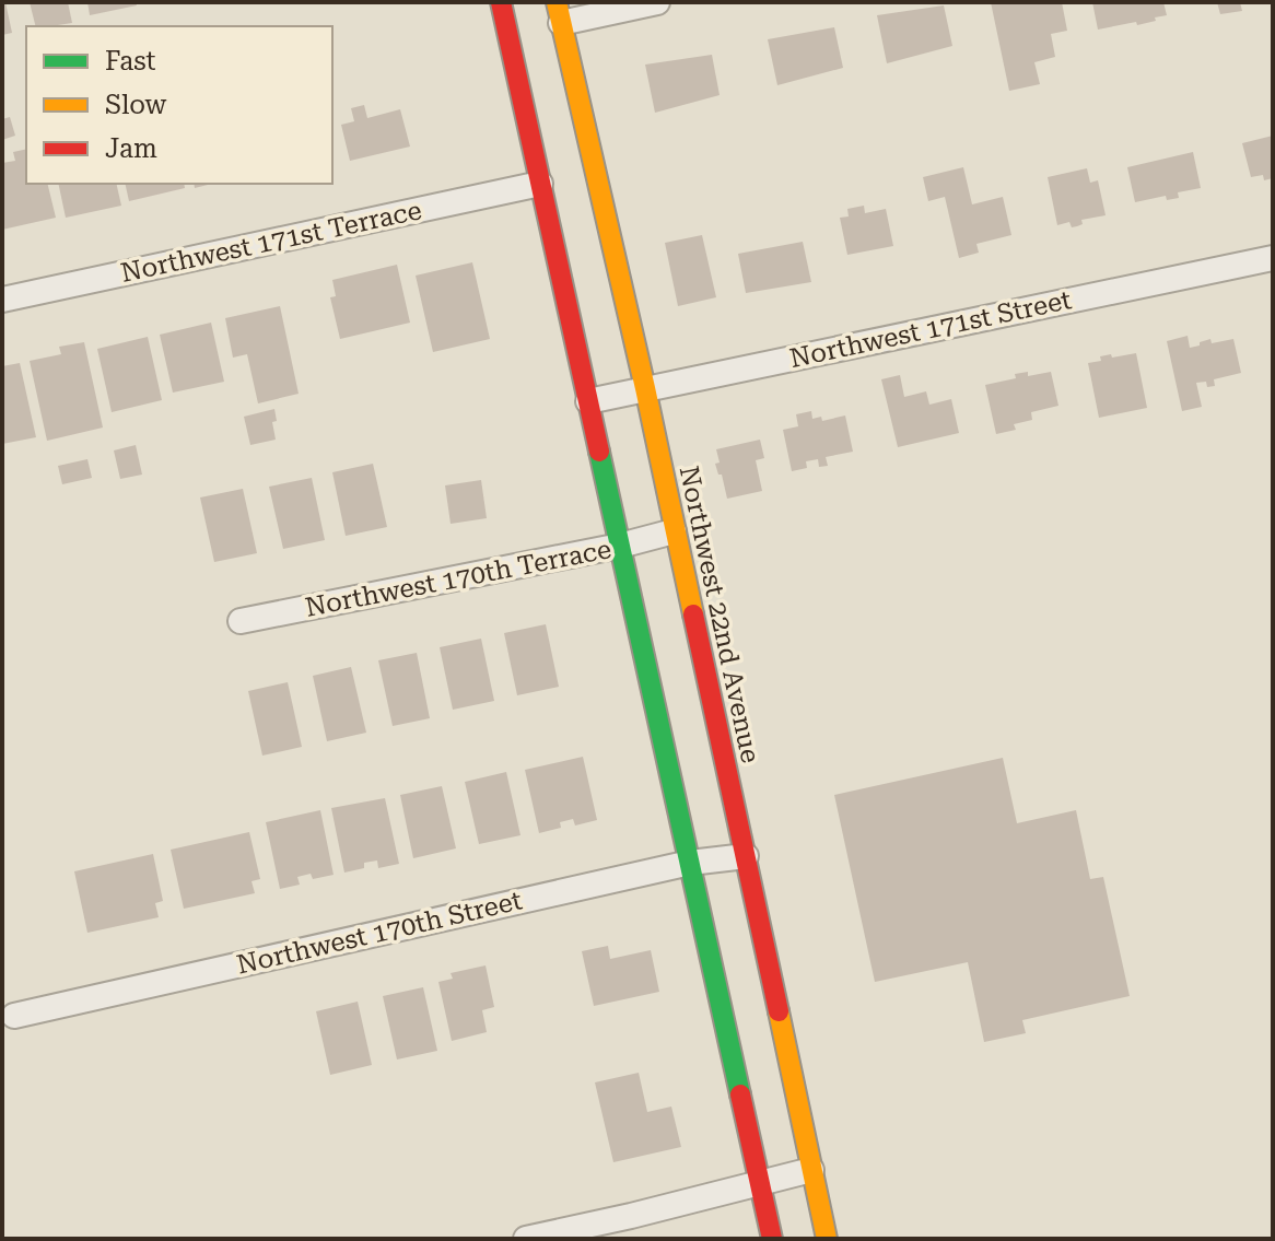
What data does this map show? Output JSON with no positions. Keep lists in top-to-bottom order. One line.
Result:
{"streets":{"main road":["Northwest 22nd Avenue"],"street":["Northwest 171st Terrace","Northwest 171st Street","Northwest 170th Terrace","Northwest 170th Street"]},"crossings":[["Northwest 171st Street","Northwest 22nd Avenue"],["Northwest 170th Terrace","Northwest 22nd Avenue"],["Northwest 22nd Avenue","Northwest 170th Street"]],"legend":["Fast","Slow","Jam"]}
